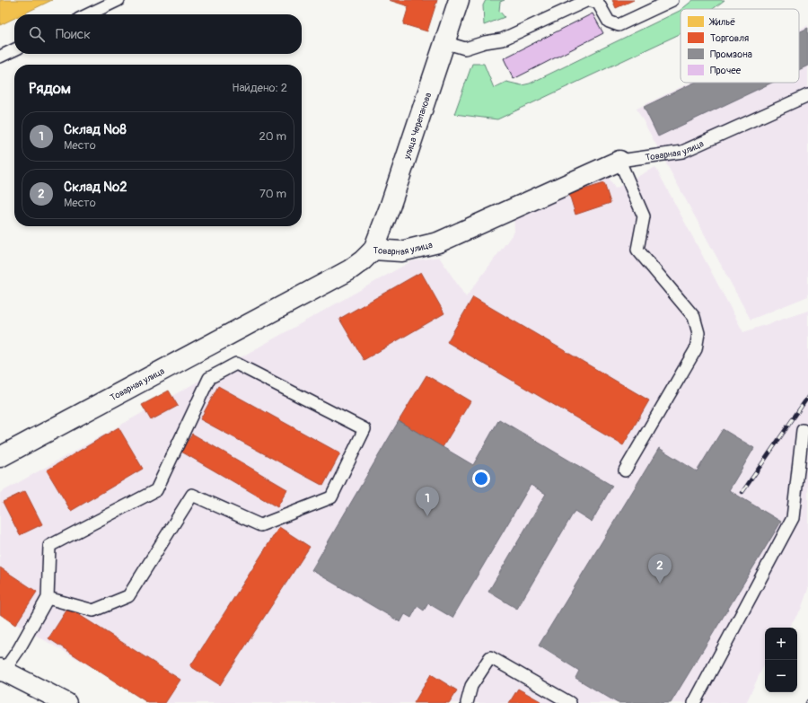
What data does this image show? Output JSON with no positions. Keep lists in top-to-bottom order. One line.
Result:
{"streets":{"main road":["улица Черепанова","Товарная улица"]},"crossings":[["улица Черепанова","Товарная улица"]],"legend":["Жильё","Торговля","Промзона","Прочее"],"page":{"search":"Поиск","heading":["Рядом","Найдено: 2"],"list":[{"mark":"1","name":"Склад №8","note":"Место","value":"20 m"},{"mark":"2","name":"Склад №2","note":"Место","value":"70 m"}],"pins":["1","2"],"map_buttons":["+","−"]}}
